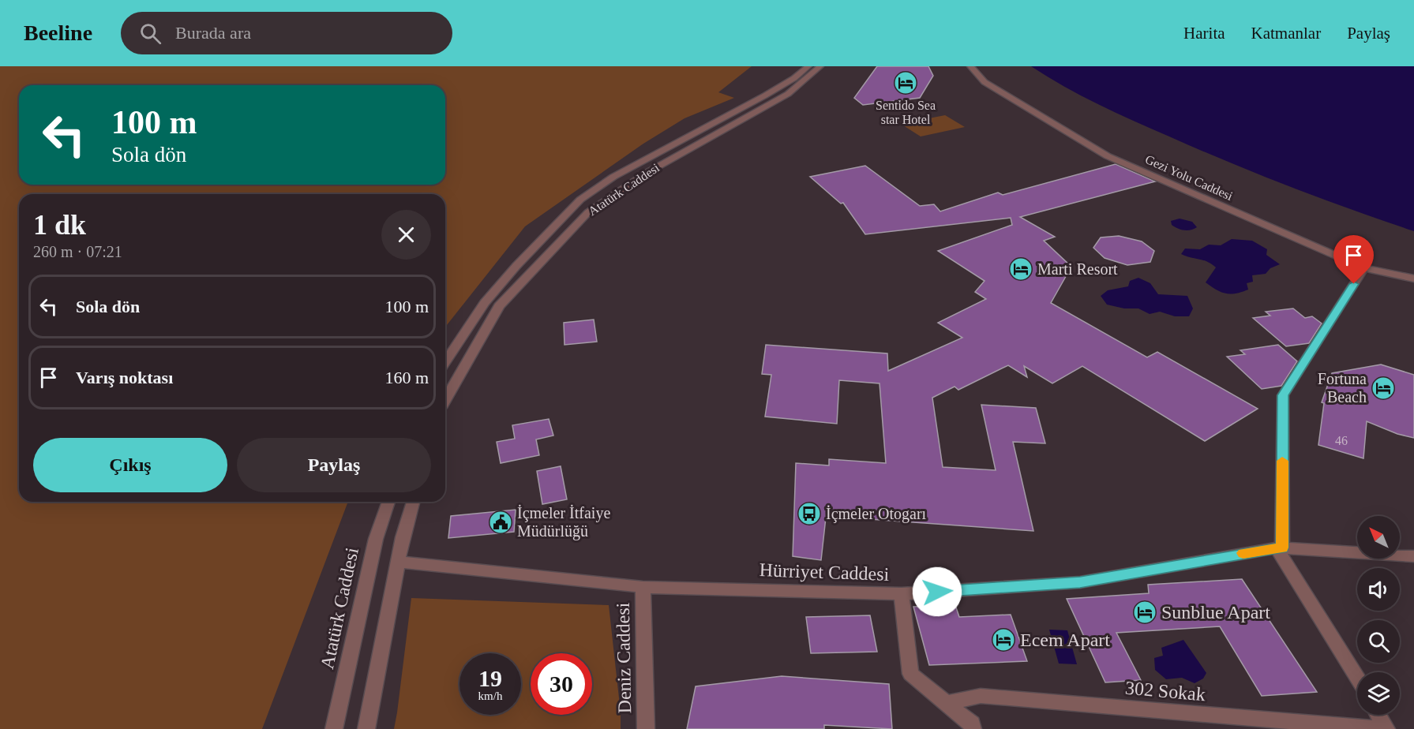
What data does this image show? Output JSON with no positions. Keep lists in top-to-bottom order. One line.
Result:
{"streets":{"street":["Gezi Yolu Caddesi","Atatürk Caddesi","Hürriyet Caddesi","Deniz Caddesi","302 Sokak"]},"crossings":[["Hürriyet Caddesi","Deniz Caddesi"]],"places":{"hotel":["Sentido Sea star Hotel","Marti Resort","Fortuna Beach","Sunblue Apart","Ecem Apart"],"bus stop":["İçmeler Otogarı"],"public building":["İçmeler İtfaiye Müdürlüğü"]},"house_numbers":["46"],"north":"top left","page":{"header":"Beeline","search":"Burada ara","nav":["Harita","Katmanlar","Paylaş"],"turn":["100 m","Sola dön"],"heading":["1 dk","260 m · 07:21"],"list":[{"name":"Sola dön","value":"100 m"},{"name":"Varış noktası","value":"160 m"}],"buttons":["Çıkış","Paylaş"],"speed":"19 km/h","limit":"30"}}
